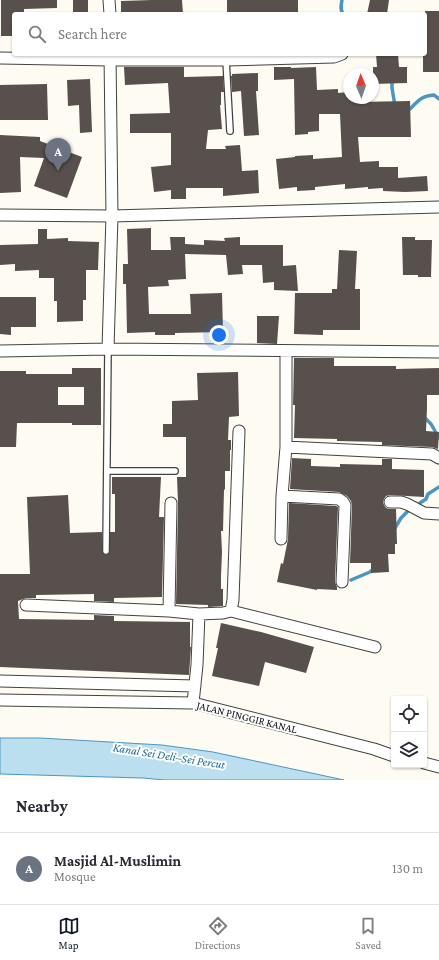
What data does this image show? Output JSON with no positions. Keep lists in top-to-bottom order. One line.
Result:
{"streets":{"street":["JALAN PINGGIR KANAL"]},"water":["Kanal Sei Deli–Sei Percut"],"north":"top","page":{"search":"Search here","pins":"A","heading":"Nearby","list":[{"mark":"A","name":"Masjid Al-Muslimin","note":"Mosque","value":"130 m"}],"nav":["Map","Directions","Saved"]}}
